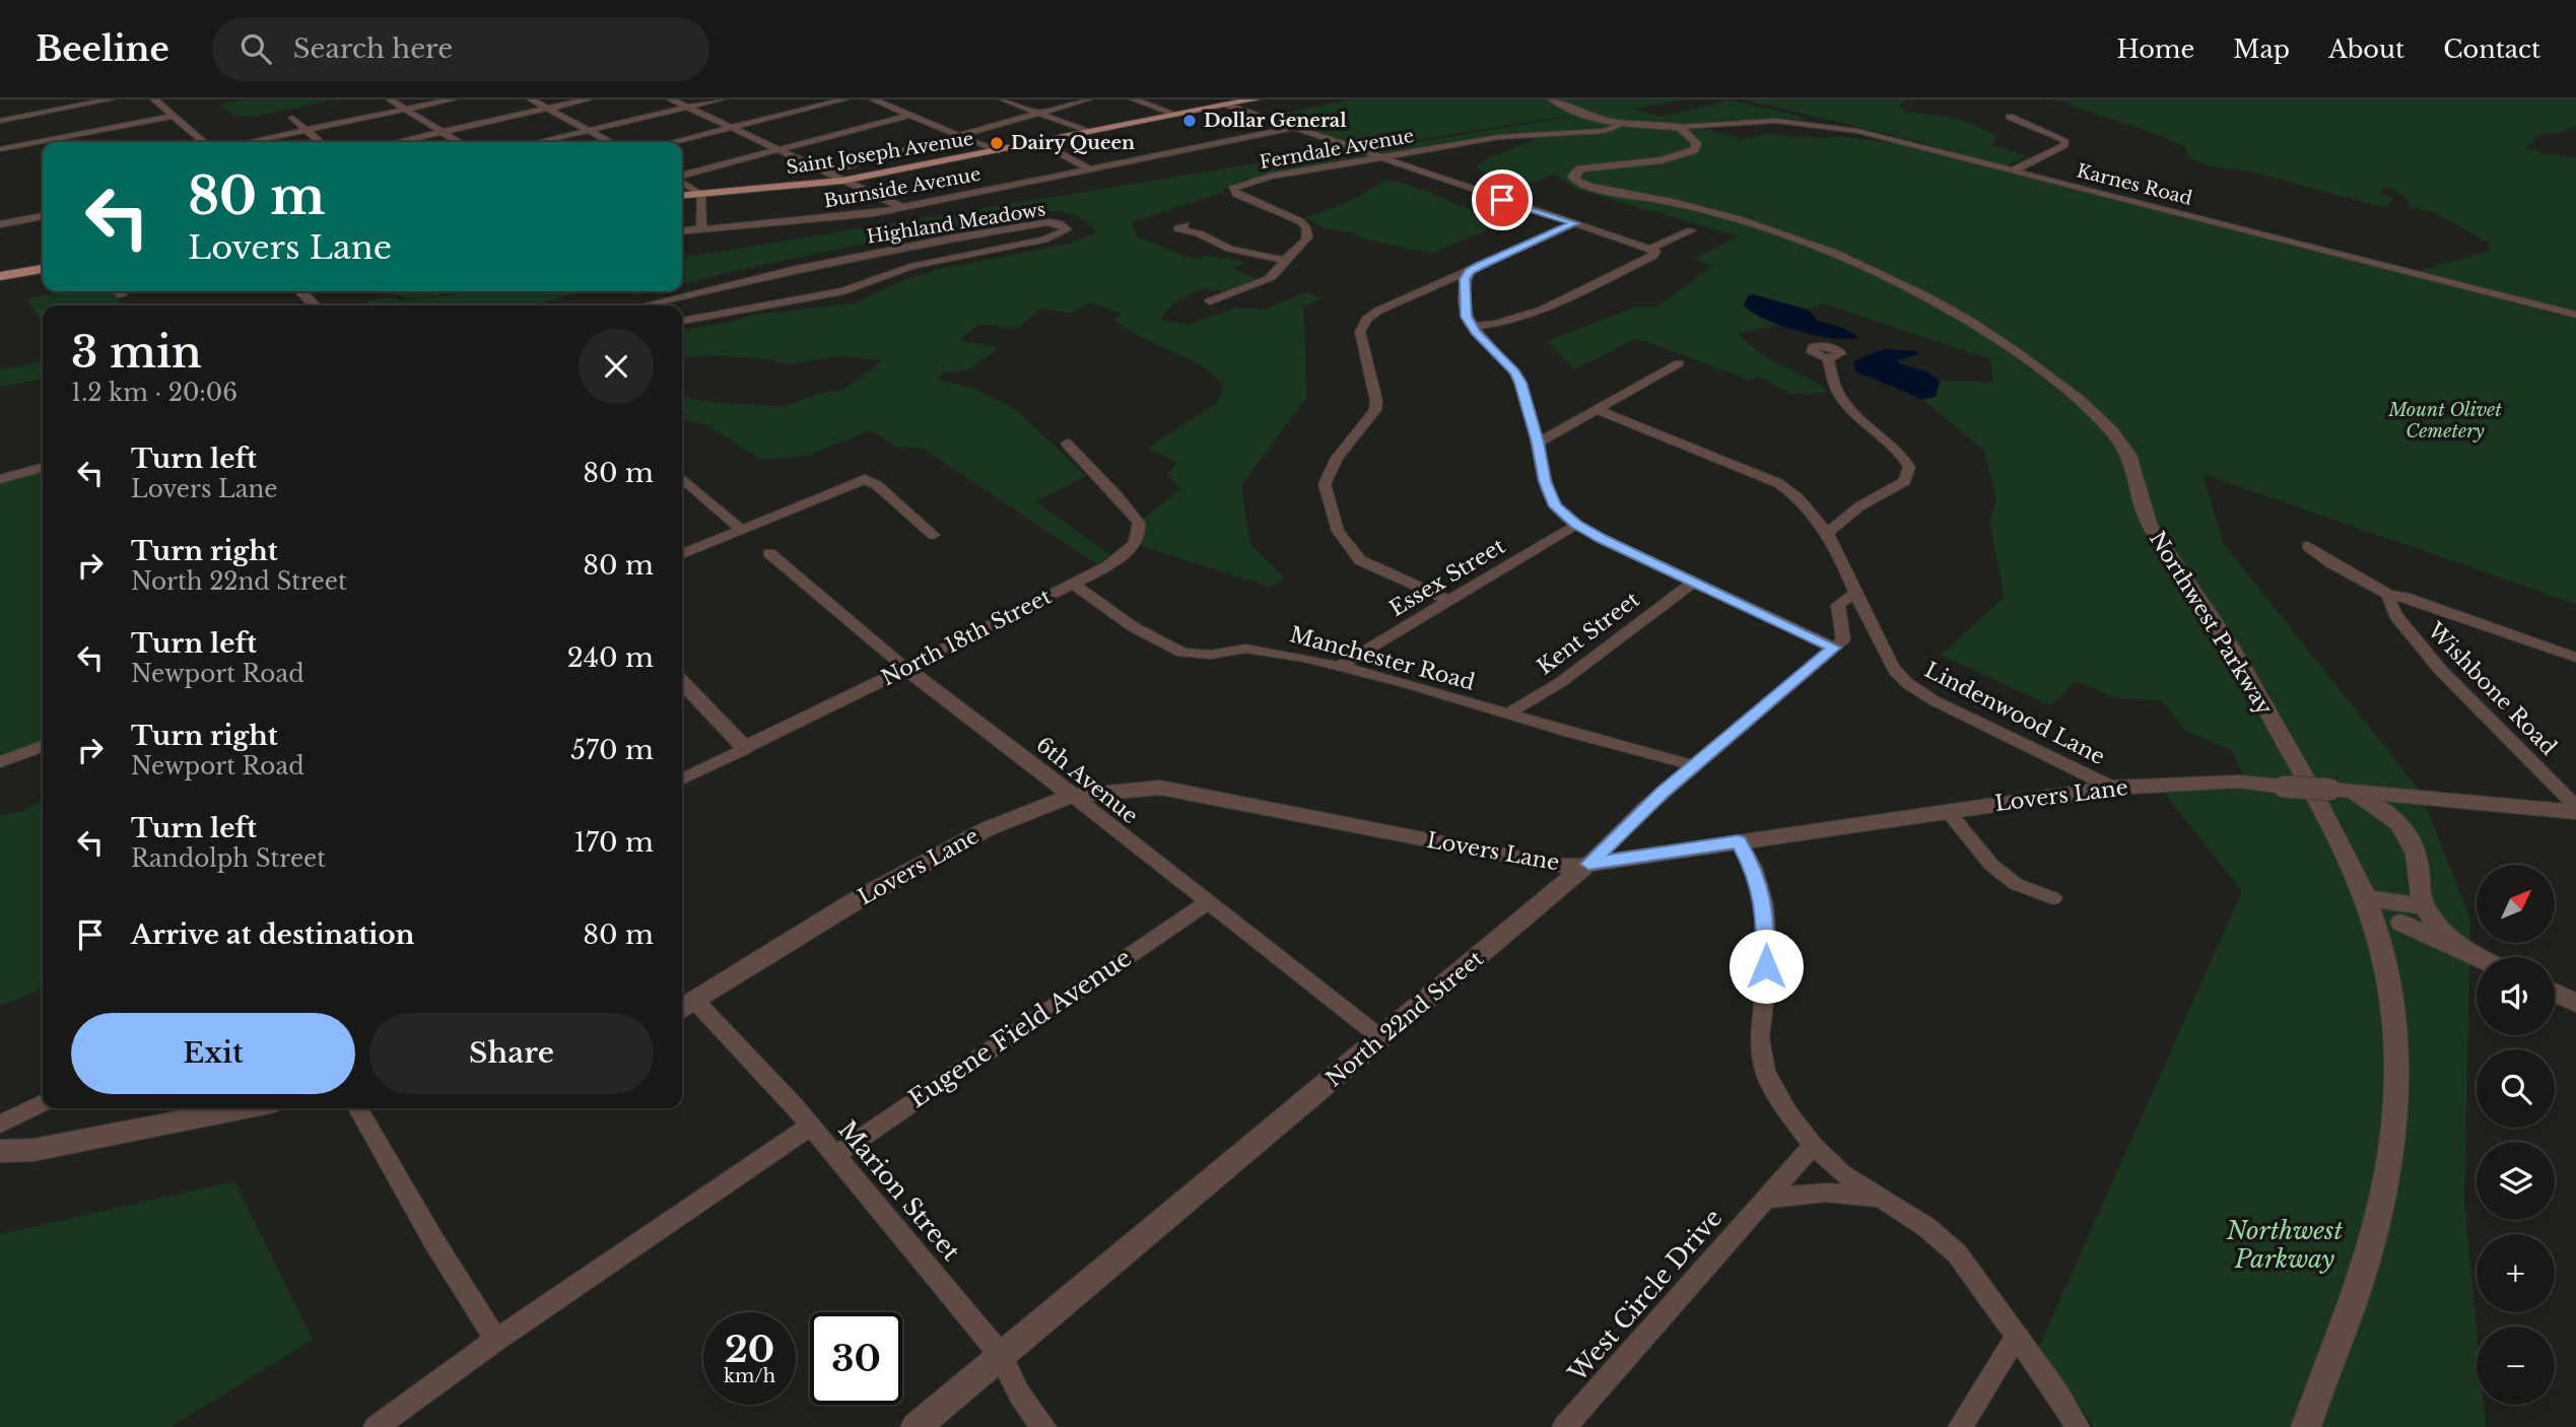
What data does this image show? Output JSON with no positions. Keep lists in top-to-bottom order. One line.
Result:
{"streets":{"main road":["Saint Joseph Avenue"],"street":["Ferndale Avenue","Karnes Road","Burnside Avenue","Highland Meadows","Essex Street","Northwest Parkway","Kent Street","North 18th Street","Manchester Road","Wishbone Road","Lindenwood Lane","6th Avenue","Lovers Lane","North 22nd Street","Eugene Field Avenue","Marion Street","West Circle Drive"]},"crossings":[["Karnes Road","Northwest Parkway"],["Essex Street","Manchester Road"],["Kent Street","Manchester Road"],["North 18th Street","Manchester Road"],["North 18th Street","6th Avenue"],["Manchester Road","North 22nd Street"],["Lindenwood Lane","Lovers Lane"],["6th Avenue","Lovers Lane"],["6th Avenue","North 22nd Street"],["6th Avenue","Eugene Field Avenue"],["Lovers Lane","North 22nd Street"],["Lovers Lane","Marion Street"],["North 22nd Street","Marion Street"],["Eugene Field Avenue","Marion Street"]],"parks":["Mount Olivet Cemetery","Northwest Parkway"],"places":["Dollar General","Dairy Queen"],"north":"top right","page":{"header":"Beeline","search":"Search here","nav":["Home","Map","About","Contact"],"turn":["80 m","Lovers Lane"],"heading":["3 min","1.2 km · 20:06"],"list":[{"name":"Turn left","note":"Lovers Lane","value":"80 m"},{"name":"Turn right","note":"North 22nd Street","value":"80 m"},{"name":"Turn left","note":"Newport Road","value":"240 m"},{"name":"Turn right","note":"Newport Road","value":"570 m"},{"name":"Turn left","note":"Randolph Street","value":"170 m"},{"name":"Arrive at destination","value":"80 m"}],"map_buttons":["+","−"],"buttons":["Exit","Share"],"speed":"20 km/h","limit":"30"}}
